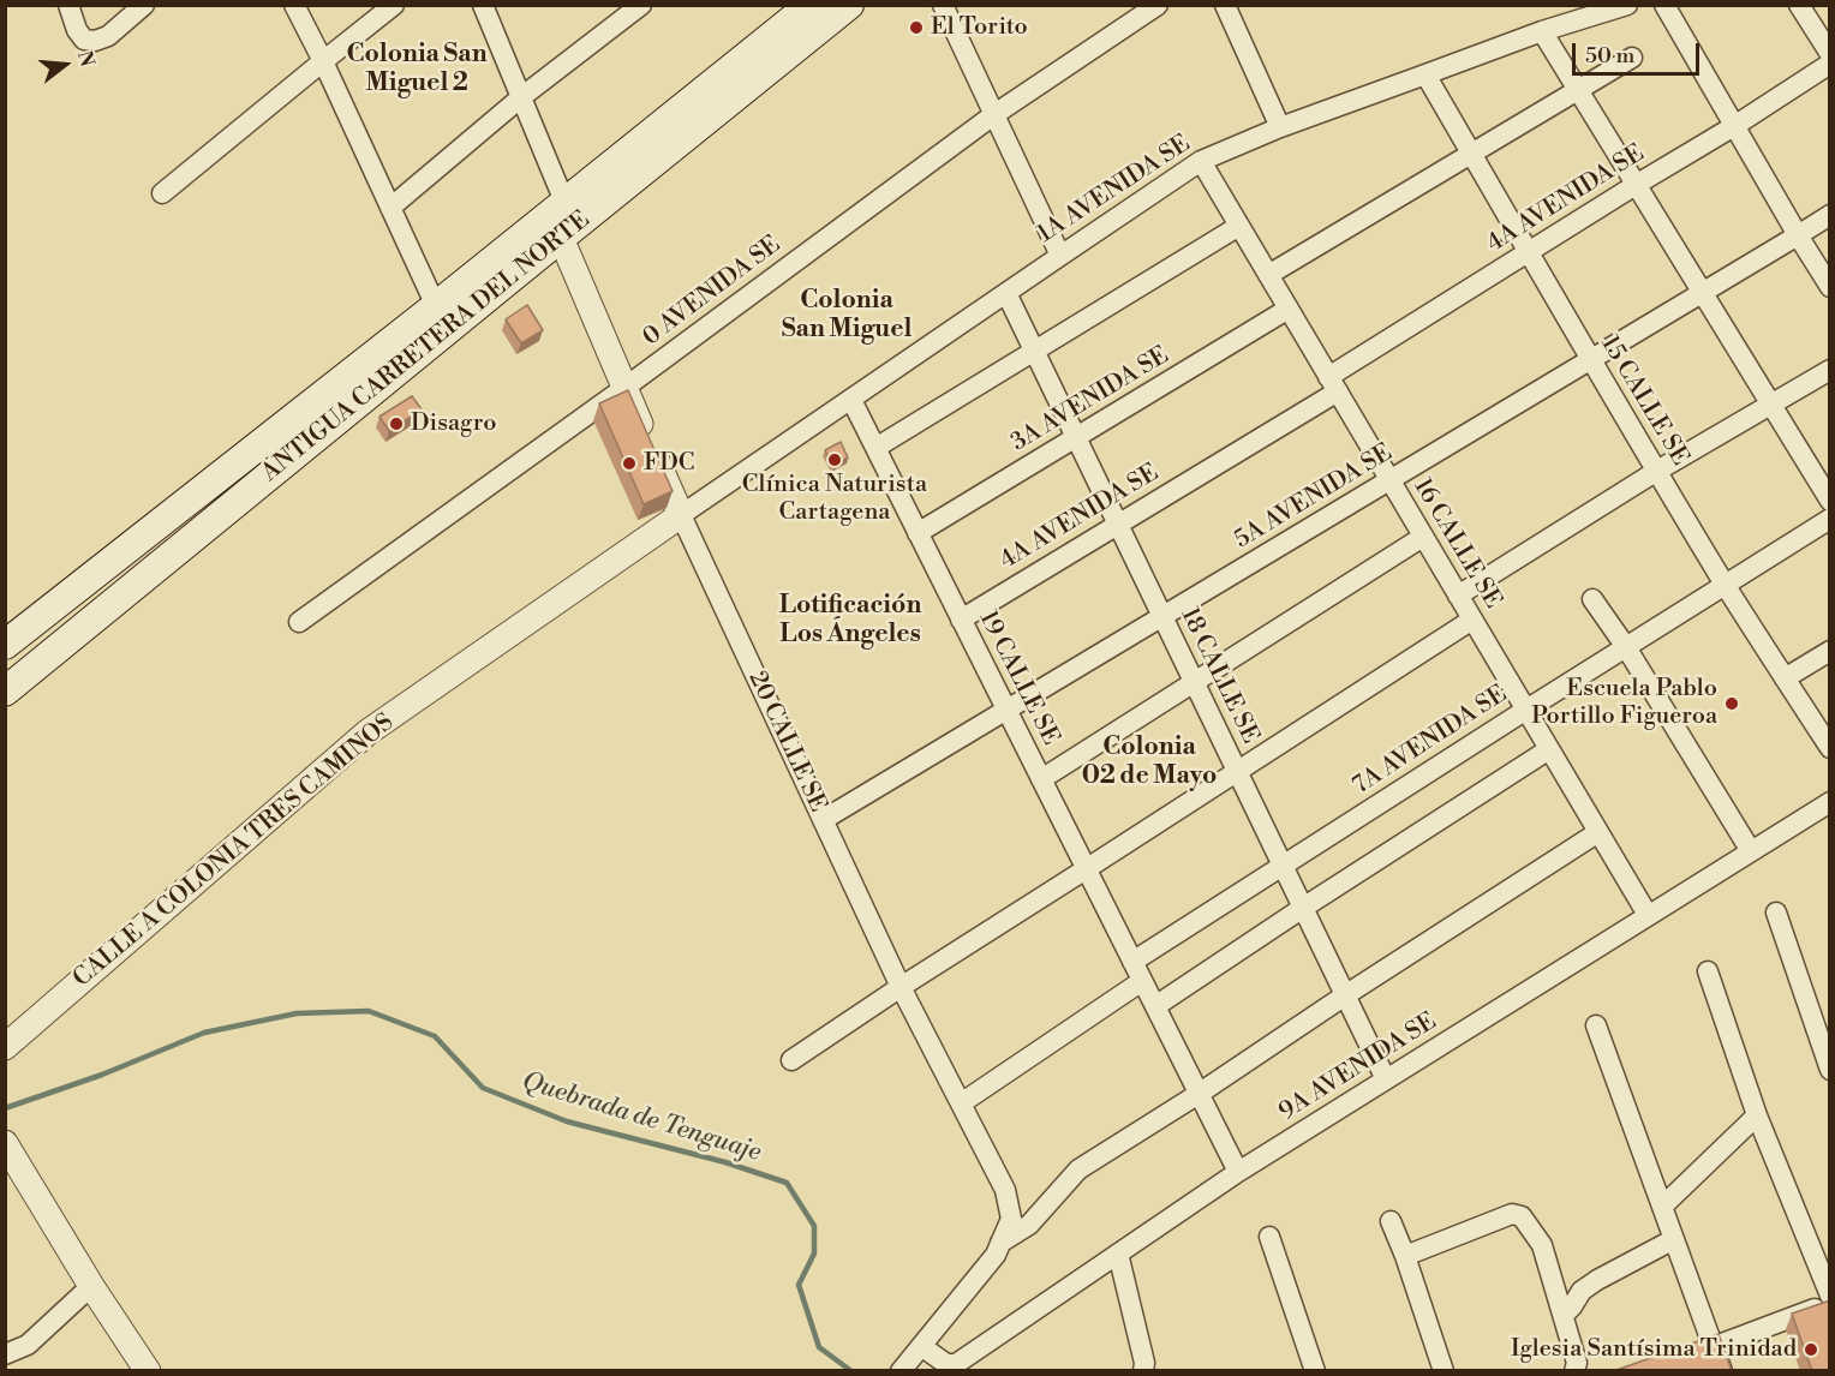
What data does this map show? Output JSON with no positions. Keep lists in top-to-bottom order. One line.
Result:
{"streets":{"main road":["ANTIGUA CARRETERA DEL NORTE"],"street":["1A AVENIDA SE","4A AVENIDA SE","0 AVENIDA SE","3A AVENIDA SE","15 CALLE SE","5A AVENIDA SE","16 CALLE SE","18 CALLE SE","19 CALLE SE","7A AVENIDA SE","20 CALLE SE","CALLE A COLONIA TRES CAMINOS","9A AVENIDA SE"]},"crossings":[["1A AVENIDA SE","15 CALLE SE"],["1A AVENIDA SE","16 CALLE SE"],["1A AVENIDA SE","18 CALLE SE"],["1A AVENIDA SE","19 CALLE SE"],["1A AVENIDA SE","20 CALLE SE"],["1A AVENIDA SE","CALLE A COLONIA TRES CAMINOS"],["4A AVENIDA SE","15 CALLE SE"],["4A AVENIDA SE","16 CALLE SE"],["4A AVENIDA SE","18 CALLE SE"],["4A AVENIDA SE","19 CALLE SE"],["0 AVENIDA SE","20 CALLE SE"],["ANTIGUA CARRETERA DEL NORTE","20 CALLE SE"],["3A AVENIDA SE","16 CALLE SE"],["3A AVENIDA SE","18 CALLE SE"],["3A AVENIDA SE","19 CALLE SE"],["15 CALLE SE","5A AVENIDA SE"],["15 CALLE SE","7A AVENIDA SE"],["5A AVENIDA SE","16 CALLE SE"],["5A AVENIDA SE","18 CALLE SE"],["5A AVENIDA SE","19 CALLE SE"],["5A AVENIDA SE","20 CALLE SE"],["16 CALLE SE","7A AVENIDA SE"],["16 CALLE SE","9A AVENIDA SE"],["18 CALLE SE","7A AVENIDA SE"],["18 CALLE SE","9A AVENIDA SE"],["19 CALLE SE","7A AVENIDA SE"],["19 CALLE SE","9A AVENIDA SE"],["20 CALLE SE","CALLE A COLONIA TRES CAMINOS"]],"districts":["Colonia San Miguel 2","Colonia San Miguel","Lotificación Los Ángeles","Colonia 02 de Mayo"],"water":["Quebrada de Tenguaje"],"places":["El Torito","Disagro","Clínica Naturista Cartagena","FDC","Escuela Pablo Portillo Figueroa","Iglesia Santísima Trinidad"],"scale_bar":"50 m","north":"right"}
